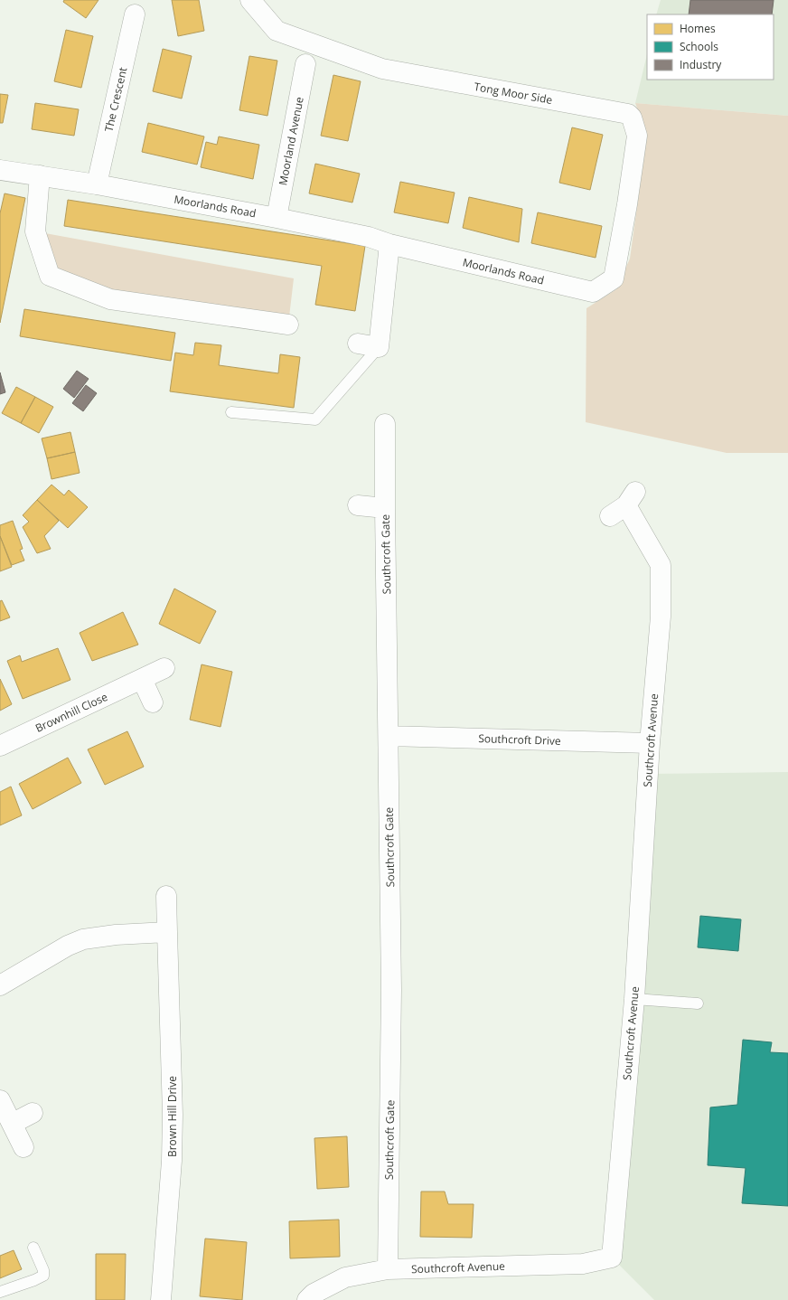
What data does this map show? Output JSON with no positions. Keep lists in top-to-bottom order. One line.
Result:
{"streets":{"street":["Tong Moor Side","The Crescent","Moorland Avenue","Moorlands Road","Southcroft Gate","Brownhill Close","Southcroft Drive","Southcroft Avenue","Brown Hill Drive"]},"crossings":[["Tong Moor Side","Moorlands Road"],["The Crescent","Moorlands Road"],["Moorland Avenue","Moorlands Road"],["Southcroft Gate","Southcroft Drive"],["Southcroft Gate","Southcroft Avenue"],["Southcroft Drive","Southcroft Avenue"]],"legend":["Homes","Schools","Industry"]}
